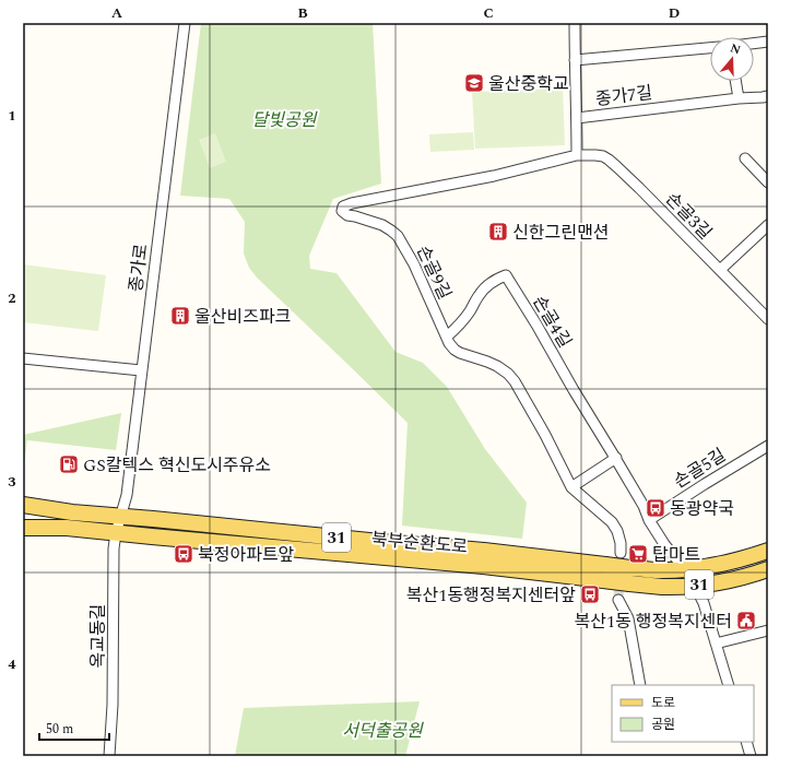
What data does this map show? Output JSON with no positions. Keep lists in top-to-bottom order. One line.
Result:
{"streets":{"main road":["31","북부순환도로"],"street":["종가7길","손골3길","종가로","손골9길","손골4길","손골5길","옥교동길"]},"crossings":[["손골3길","손골9길"],["종가로","북부순환도로"],["종가로","옥교동길"],["손골9길","손골4길"],["손골4길","손골5길"],["손골4길","북부순환도로"],["북부순환도로","옥교동길"]],"parks":["달빛공원","서덕출공원"],"places":{"school or university":["울산중학교"],"building":["신한그린맨션","울산비즈파크"],"fuel station":["GS칼텍스 혁신도시주유소"],"bus stop":["동광약국","북정아파트앞","복산1동행정복지센터앞"],"supermarket":["탑마트"],"public building":["복산1동 행정복지센터"]},"legend":["도로","공원"],"scale_bar":"50 m","north":"top","grid":{"columns":["A","B","C","D"],"rows":["1","2","3","4"]}}
